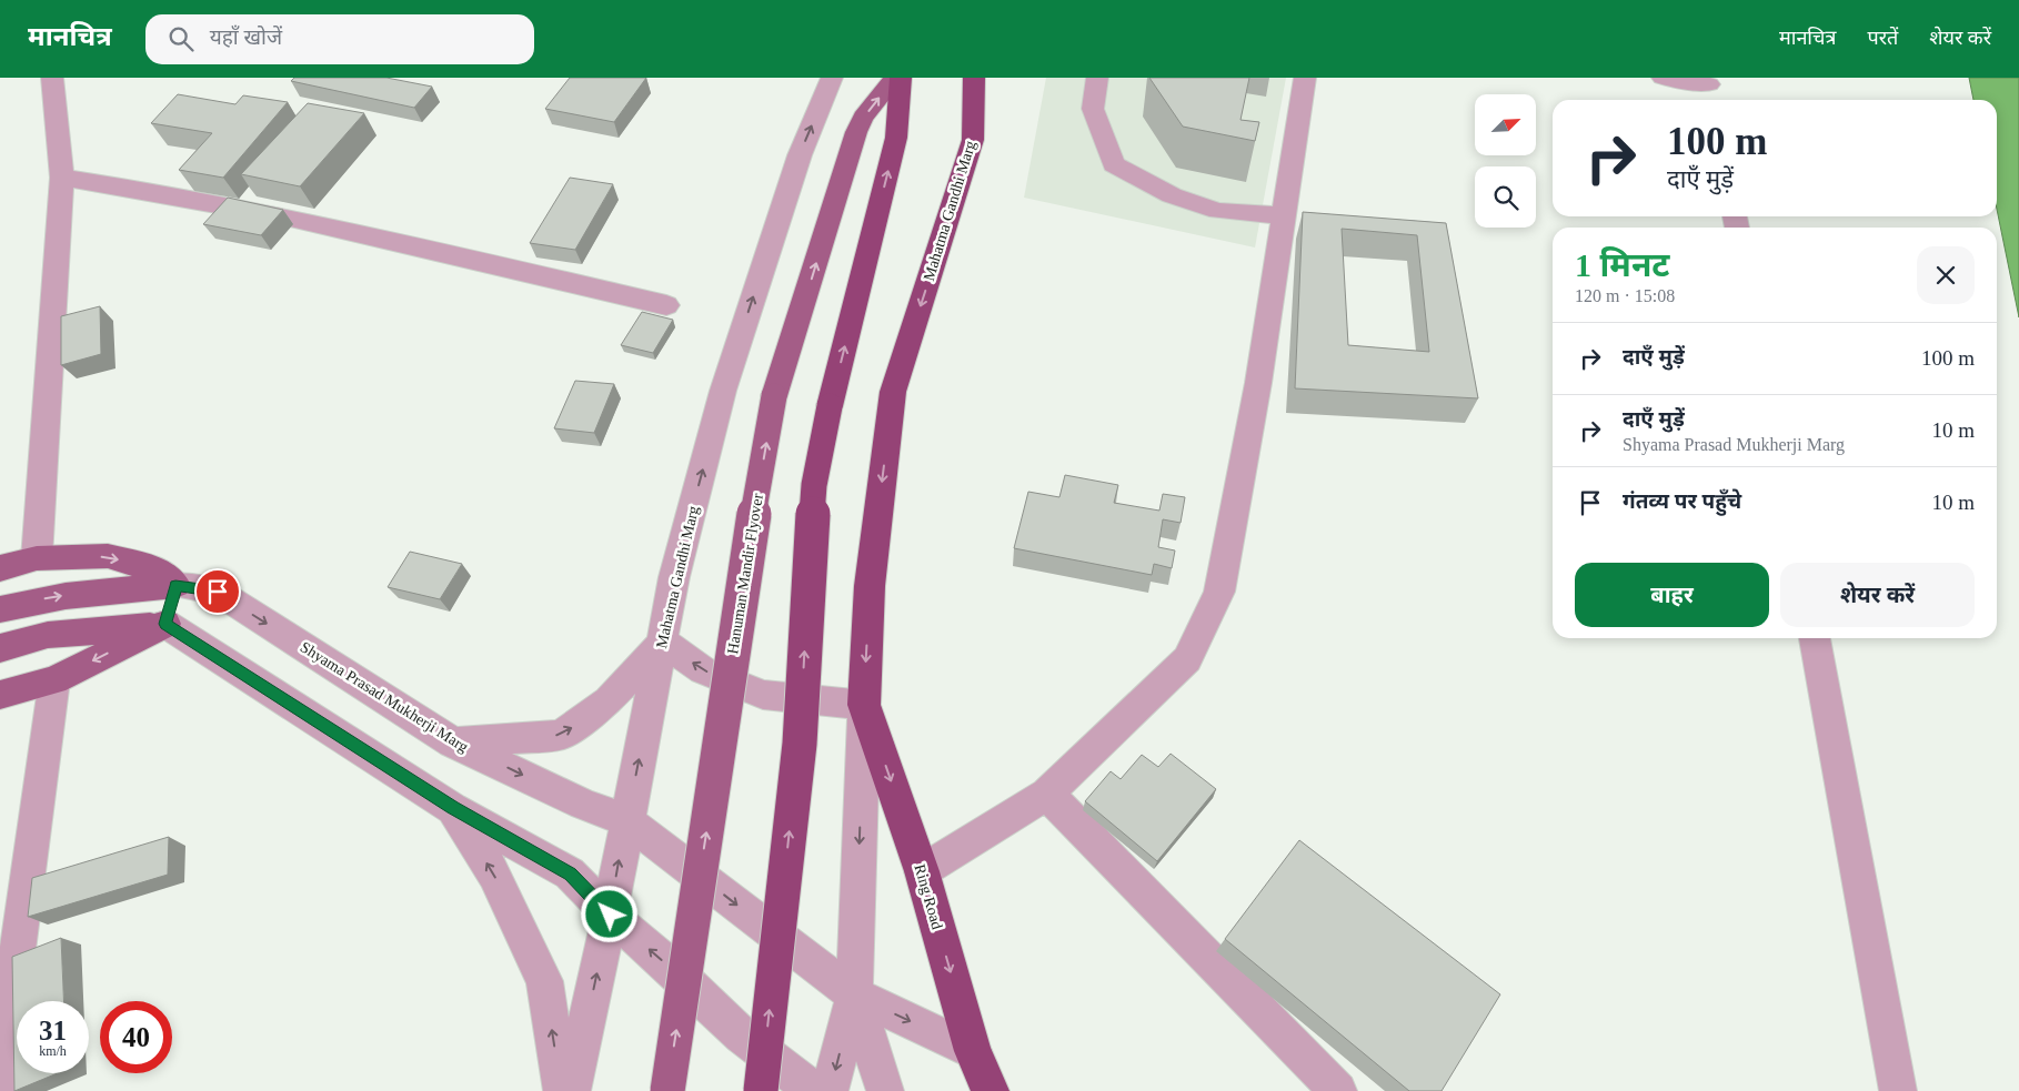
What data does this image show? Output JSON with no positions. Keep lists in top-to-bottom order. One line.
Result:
{"streets":{"highway":["Mahatma Gandhi Marg","Ring Road"],"main road":["Hanuman Mandir Flyover","Shyama Prasad Mukherji Marg"]},"crossings":[["Mahatma Gandhi Marg","Shyama Prasad Mukherji Marg"],["Mahatma Gandhi Marg","Ring Road"],["Shyama Prasad Mukherji Marg","Ring Road"]],"one_way":["Hanuman Mandir Flyover","Shyama Prasad Mukherji Marg"],"north":"top right","page":{"header":"मानचित्र","search":"यहाँ खोजें","nav":["मानचित्र","परतें","शेयर करें"],"turn":["100 m","दाएँ मुड़ें"],"heading":["1 मिनट","120 m · 15:08"],"list":[{"name":"दाएँ मुड़ें","value":"100 m"},{"name":"दाएँ मुड़ें","note":"Shyama Prasad Mukherji Marg","value":"10 m"},{"name":"गंतव्य पर पहुँचे","value":"10 m"}],"buttons":["बाहर","शेयर करें"],"speed":"31 km/h","limit":"40"}}
